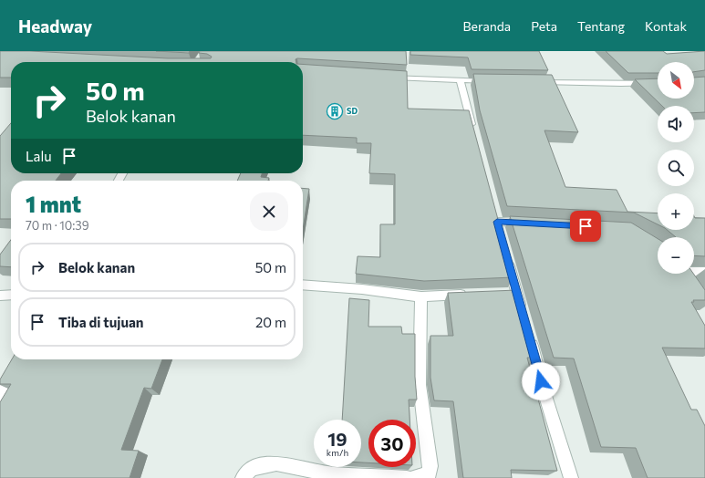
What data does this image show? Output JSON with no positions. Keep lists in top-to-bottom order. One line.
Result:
{"places":{"building":["SD"]},"north":"bottom right","page":{"header":"Headway","nav":["Beranda","Peta","Tentang","Kontak"],"map_buttons":["+","−"],"turn":["50 m","Belok kanan"],"then":"Lalu","heading":["1 mnt","70 m · 10:39"],"list":[{"name":"Belok kanan","value":"50 m"},{"name":"Tiba di tujuan","value":"20 m"}],"speed":"19 km/h","limit":"30"}}
